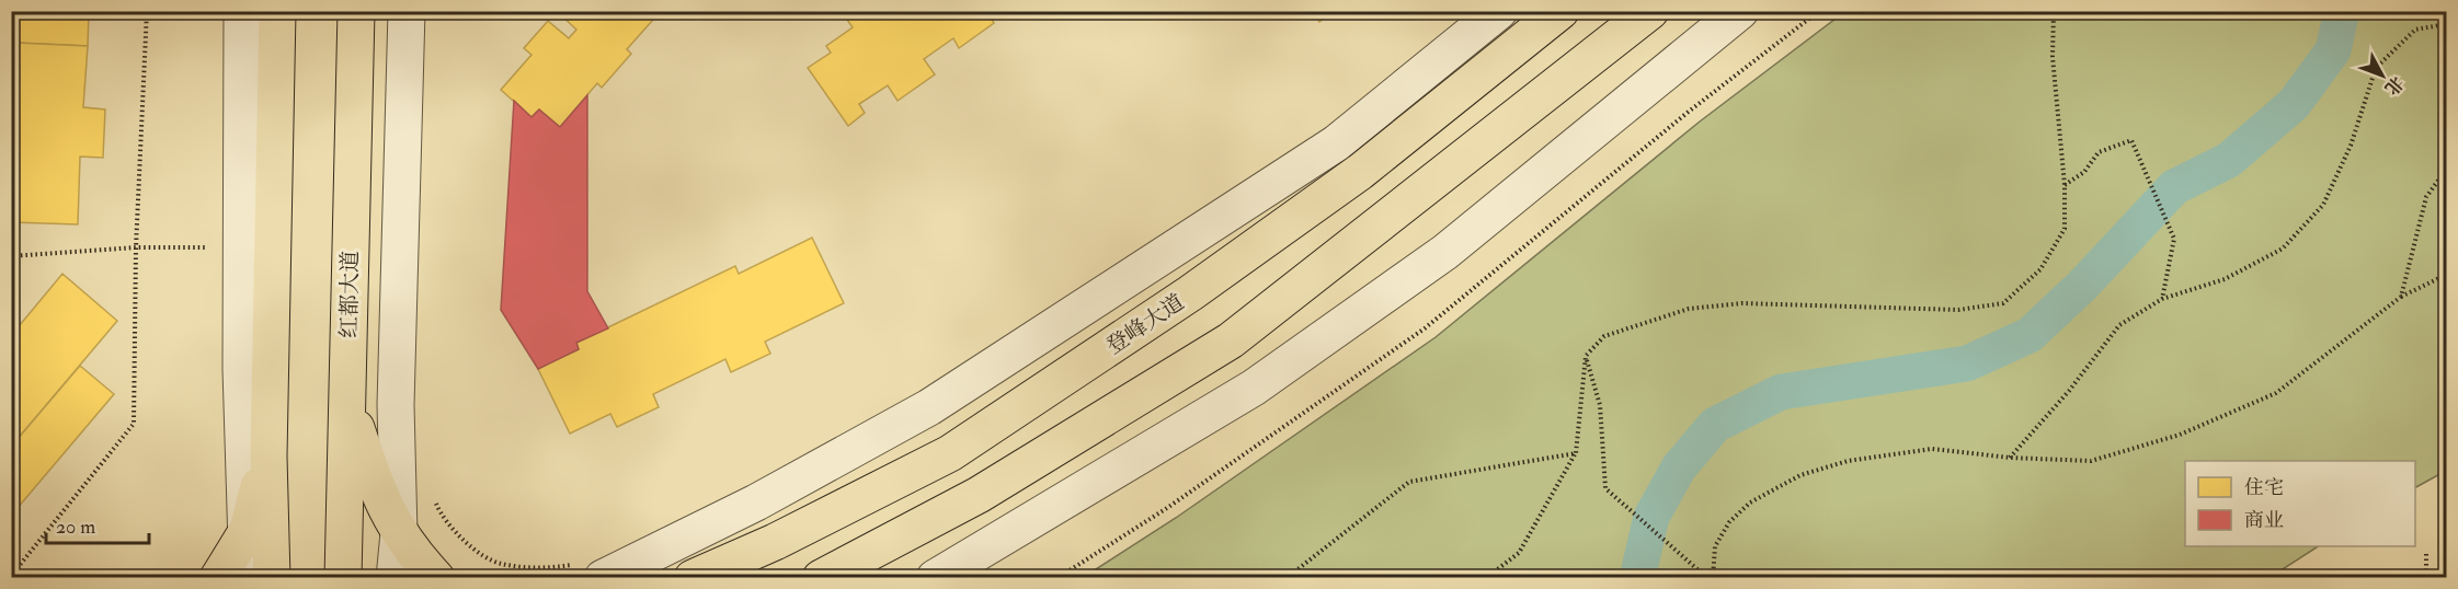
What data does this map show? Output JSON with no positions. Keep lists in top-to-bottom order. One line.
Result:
{"streets":{"main road":["红都大道","登峰大道"]},"legend":["住宅","商业"],"scale_bar":"20 m","north":"bottom right"}
